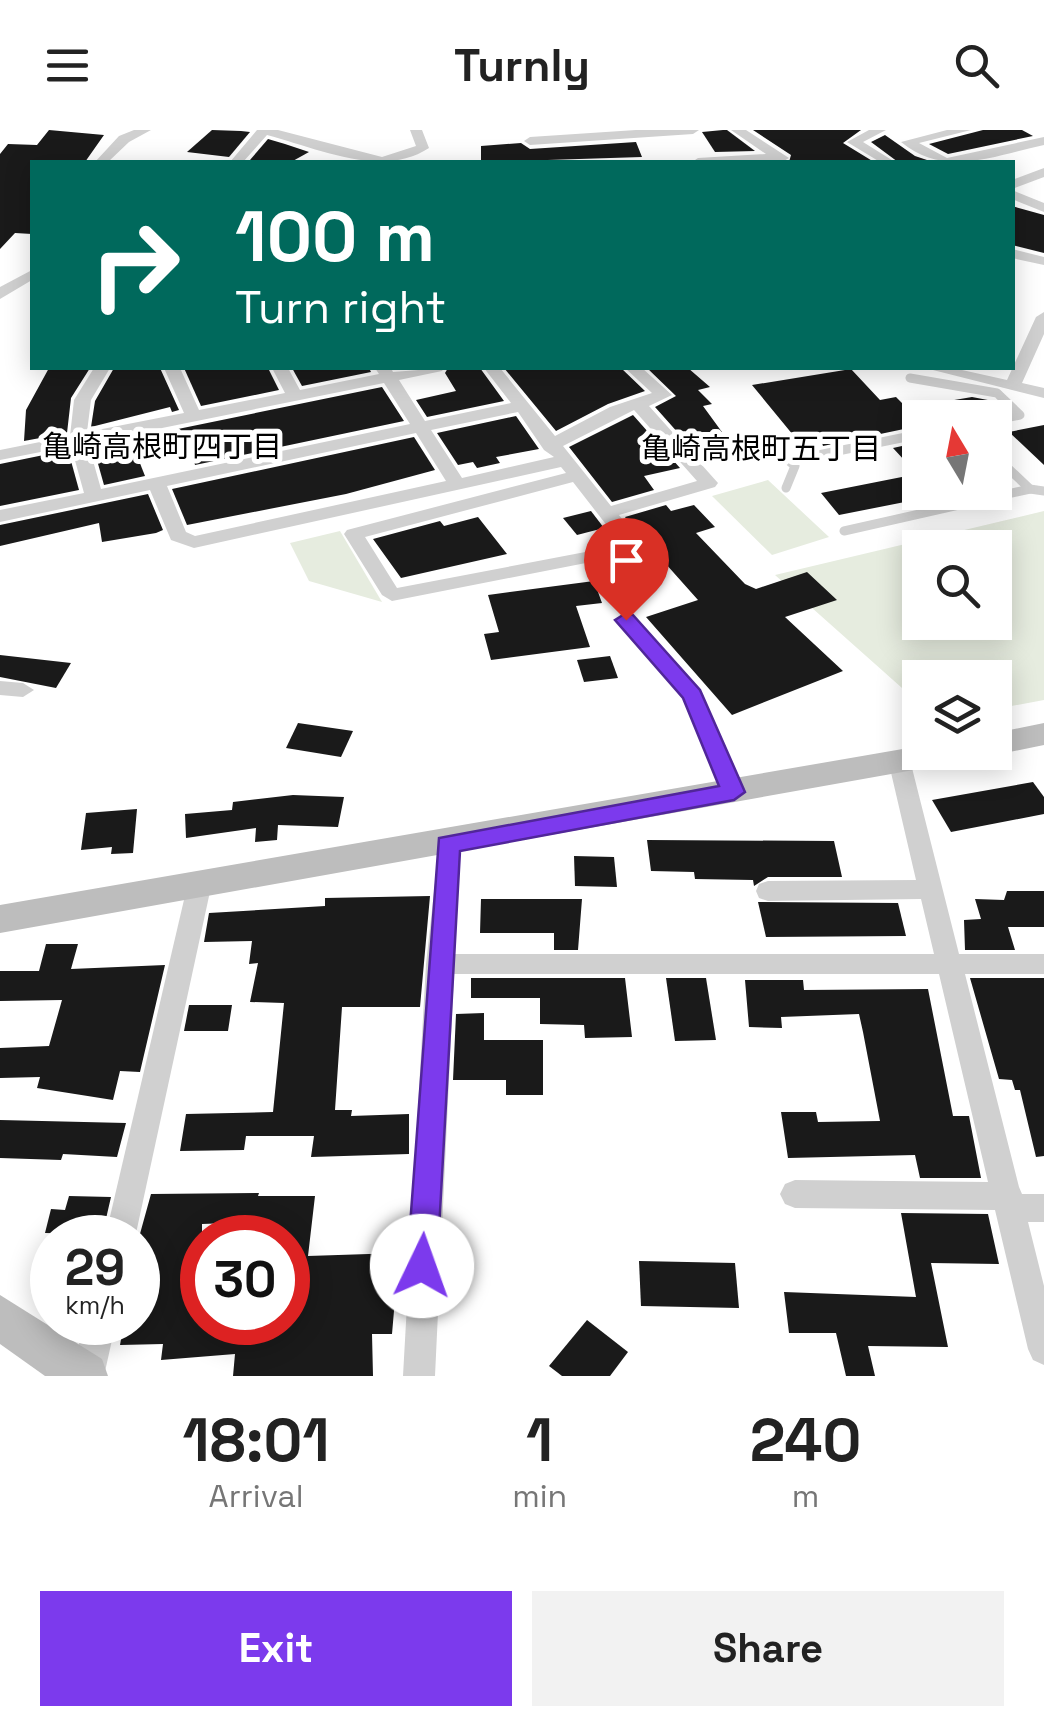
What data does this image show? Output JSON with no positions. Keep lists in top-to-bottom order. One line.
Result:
{"districts":["亀崎高根町四丁目","亀崎高根町五丁目"],"north":"top","page":{"header":"Turnly","turn":["100 m","Turn right"],"speed":"29 km/h","limit":"30","eta":["18:01","Arrival","1","min","240","m"],"buttons":["Exit","Share"]}}
